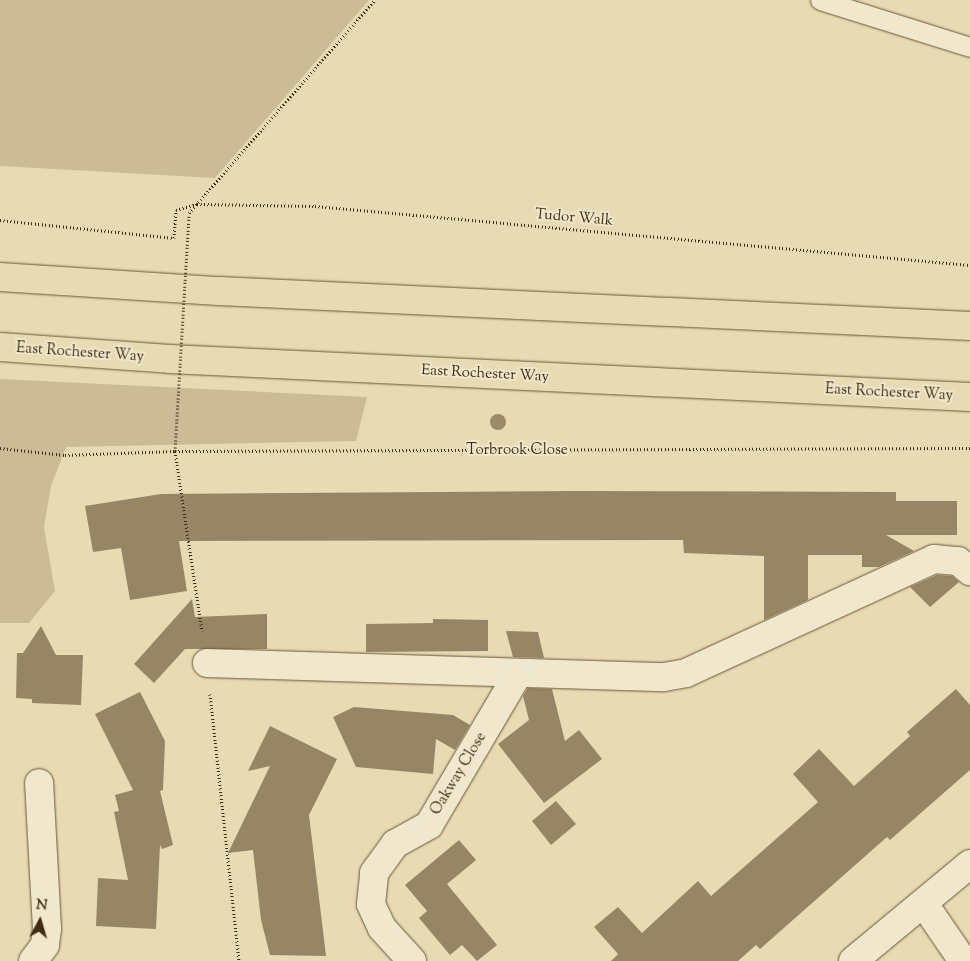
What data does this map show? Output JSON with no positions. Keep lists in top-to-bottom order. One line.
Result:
{"streets":{"highway":["East Rochester Way"],"street":["Oakway Close"],"path":["Tudor Walk","Torbrook Close"]},"north":"top"}
